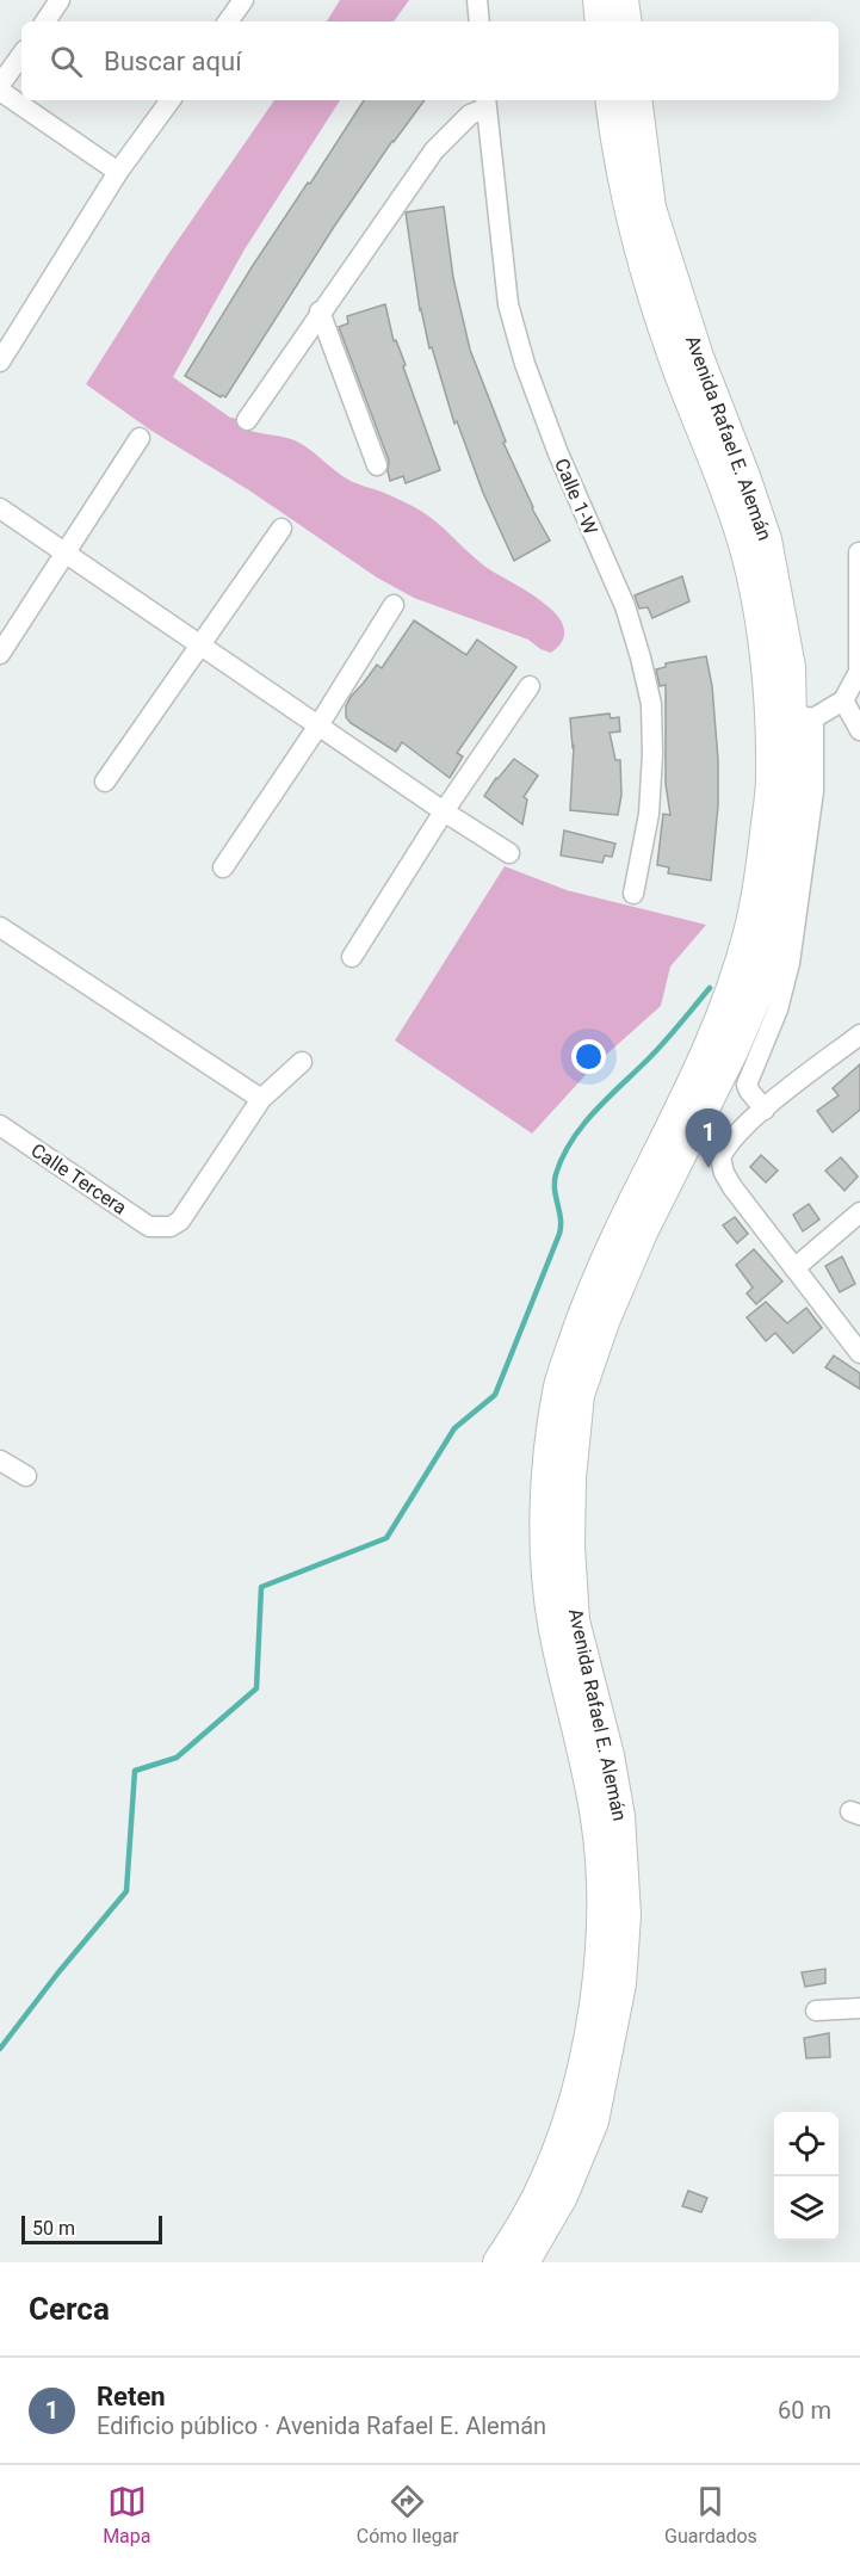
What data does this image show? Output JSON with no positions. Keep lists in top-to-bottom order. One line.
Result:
{"streets":{"main road":["Avenida Rafael E. Alemán"],"street":["Calle 1-W","Calle Tercera"]},"scale_bar":"50 m","page":{"search":"Buscar aquí","pins":"1","scale":"50 m","heading":"Cerca","list":[{"mark":"1","name":"Reten","note":"Edificio público · Avenida Rafael E. Alemán","value":"60 m"}],"nav":["Mapa","Cómo llegar","Guardados"]}}
